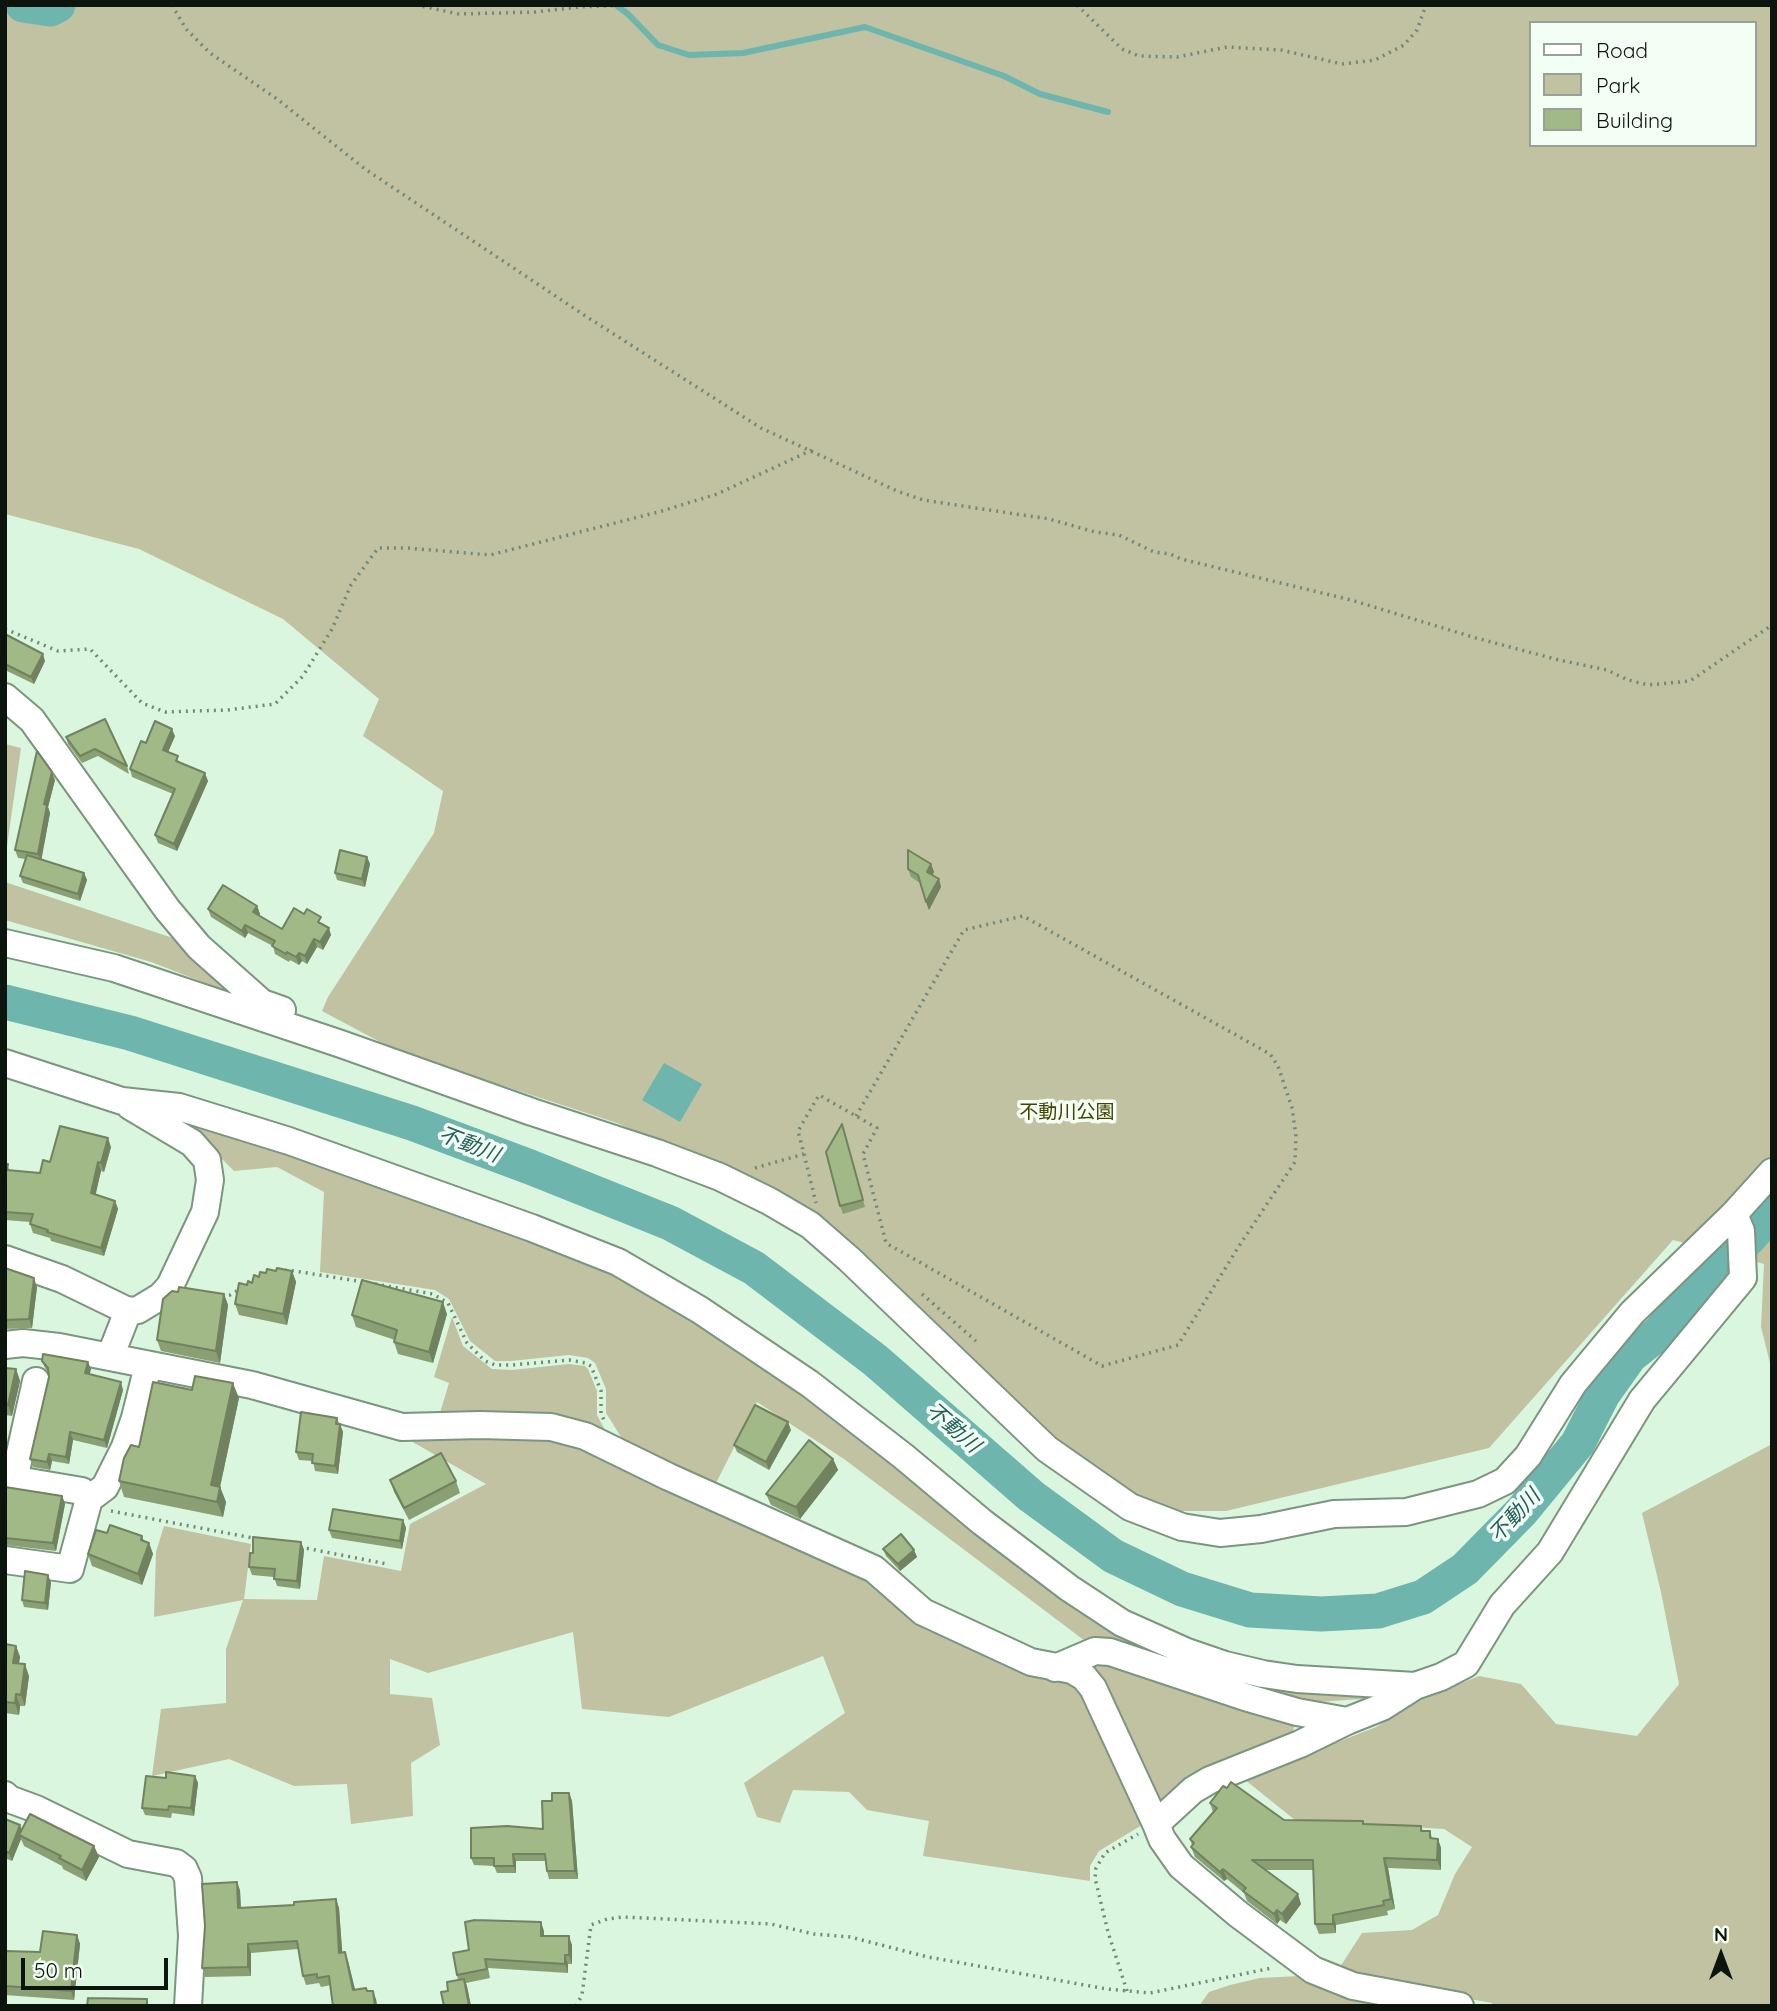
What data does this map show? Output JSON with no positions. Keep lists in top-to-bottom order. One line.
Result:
{"water":["不動川"],"parks":["不動川公園"],"legend":["Road","Park","Building"],"scale_bar":"50 m","north":"top"}
